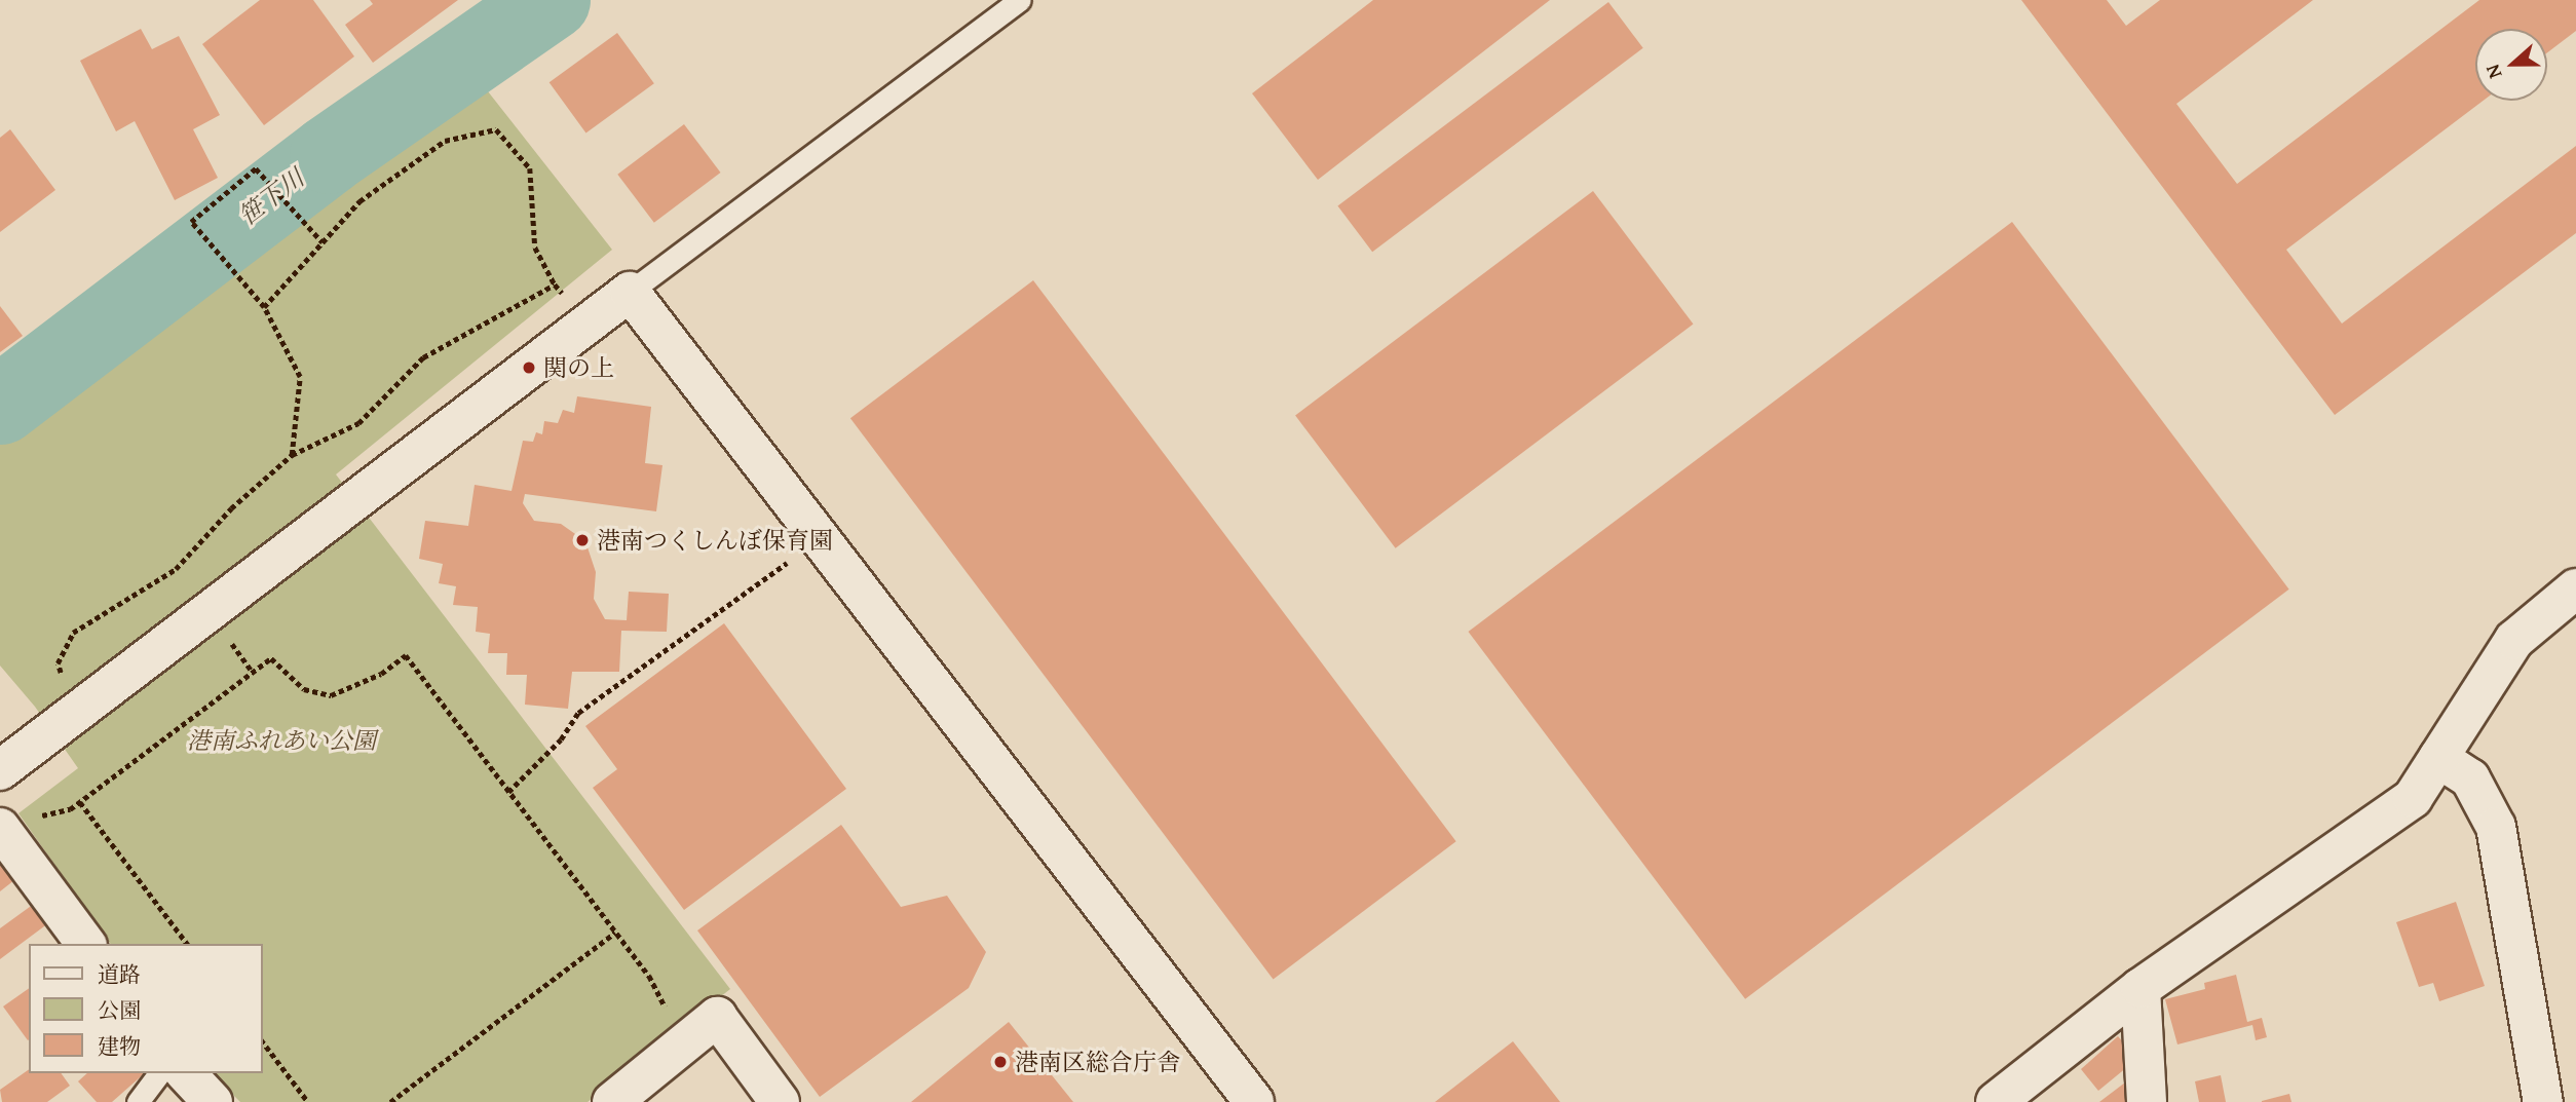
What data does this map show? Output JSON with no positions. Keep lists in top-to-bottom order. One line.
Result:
{"water":["笹下川"],"parks":["港南ふれあい公園"],"places":["関の上","港南つくしんぼ保育園","港南区総合庁舎"],"legend":["道路","公園","建物"],"north":"left"}
